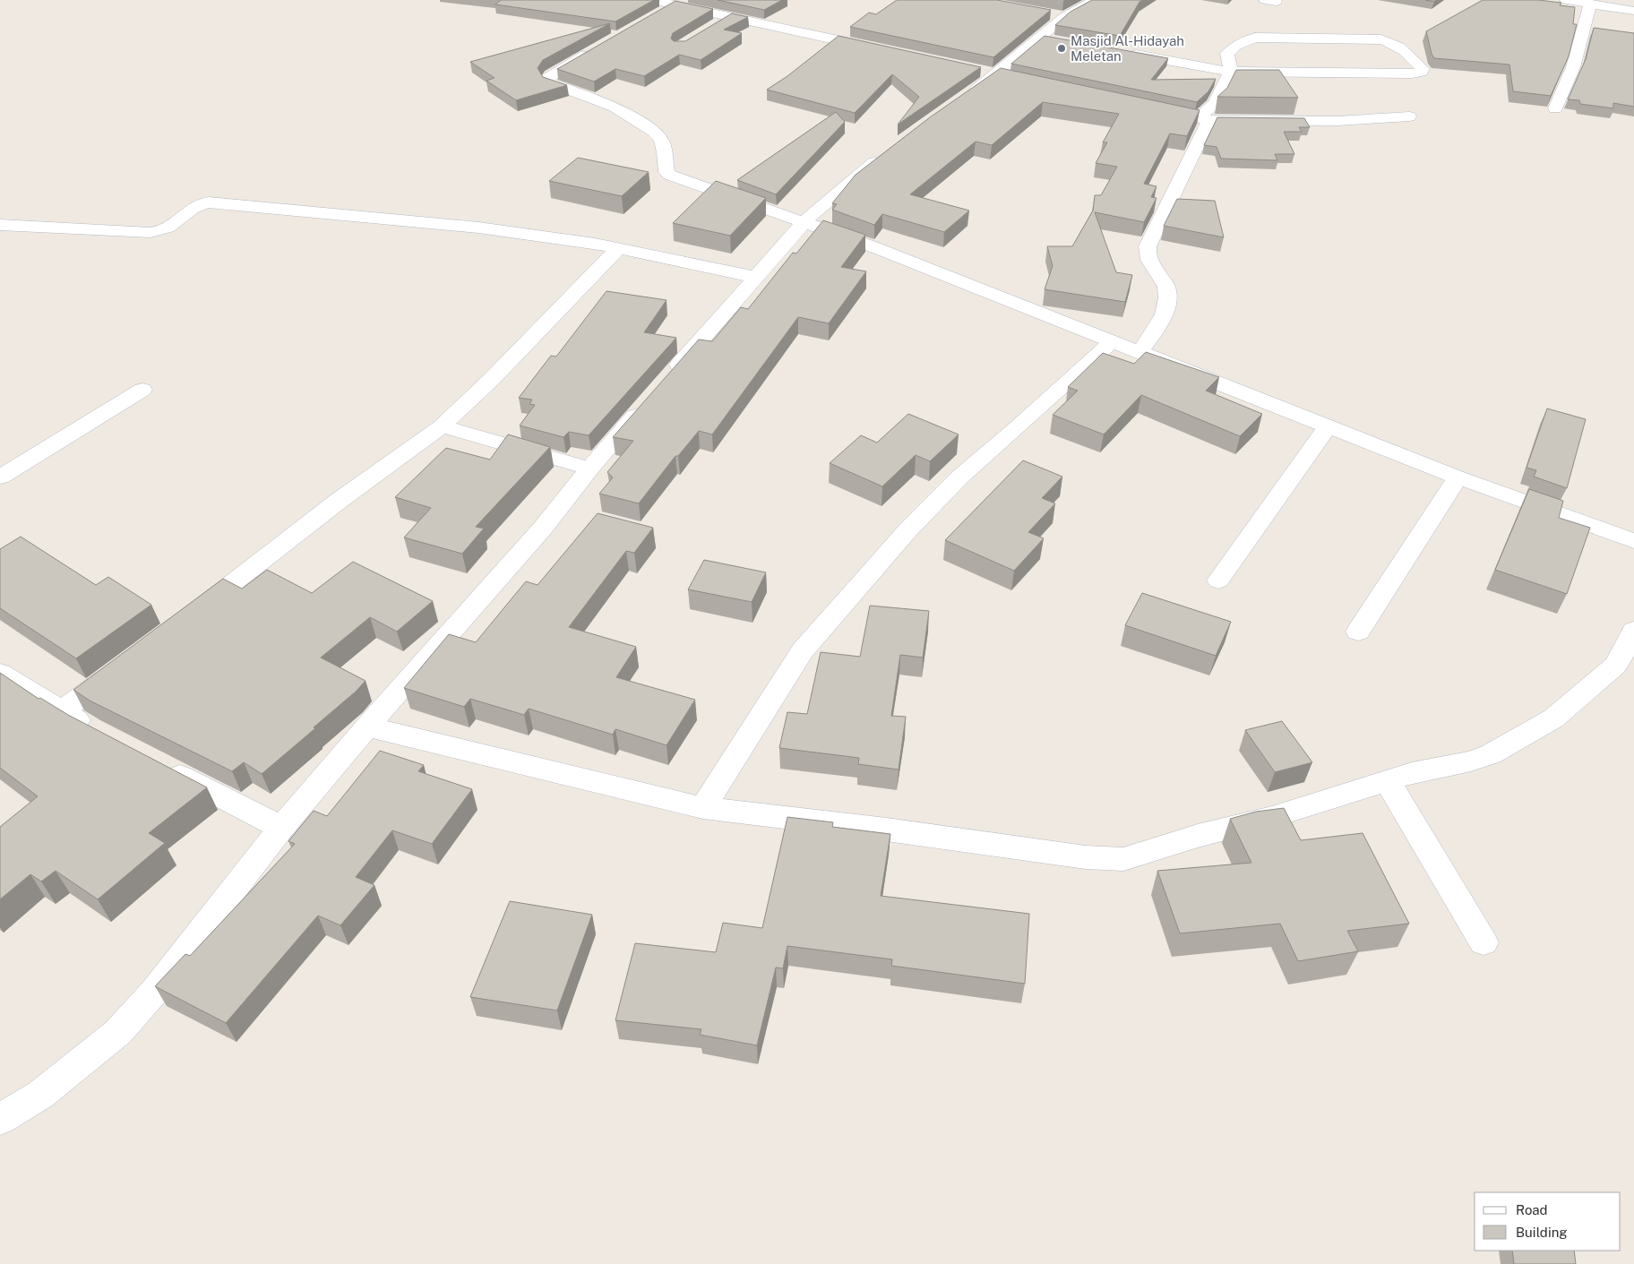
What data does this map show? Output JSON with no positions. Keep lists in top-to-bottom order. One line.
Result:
{"places":["Masjid Al-Hidayah Meletan"],"legend":["Road","Building"]}
